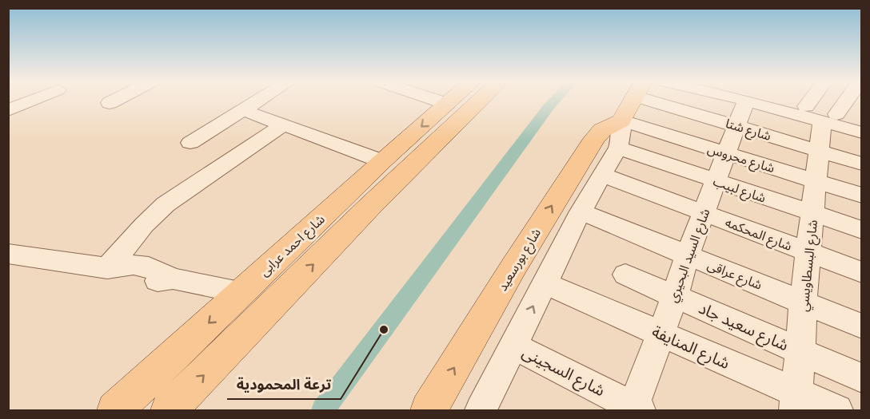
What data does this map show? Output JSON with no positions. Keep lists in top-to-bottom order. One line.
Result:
{"streets":{"main road":["شارع احمد عرابى","شارع بورسعيد"],"street":["شارع شتا","شارع محروس","شارع لبيب","شارع المحكمه","شارع السيد البحيري","شارع البسطاويسي","شارع عراقى","شارع سعيد جاد","شارع المنايفة","شارع السجينى"]},"crossings":[["شارع شتا","شارع السيد البحيري"],["شارع شتا","شارع البسطاويسي"],["شارع محروس","شارع لبيب"],["شارع محروس","شارع السيد البحيري"],["شارع محروس","شارع بورسعيد"],["شارع محروس","شارع البسطاويسي"],["شارع لبيب","شارع السيد البحيري"],["شارع لبيب","شارع بورسعيد"],["شارع لبيب","شارع البسطاويسي"],["شارع المحكمه","شارع السيد البحيري"],["شارع المحكمه","شارع البسطاويسي"],["شارع السيد البحيري","شارع عراقى"],["شارع السيد البحيري","شارع سعيد جاد"],["شارع السيد البحيري","شارع المنايفة"],["شارع السيد البحيري","شارع السجينى"],["شارع البسطاويسي","شارع عراقى"],["شارع البسطاويسي","شارع سعيد جاد"],["شارع البسطاويسي","شارع المنايفة"]],"one_way":["شارع بورسعيد"],"places":["ترعة المحمودية"]}
